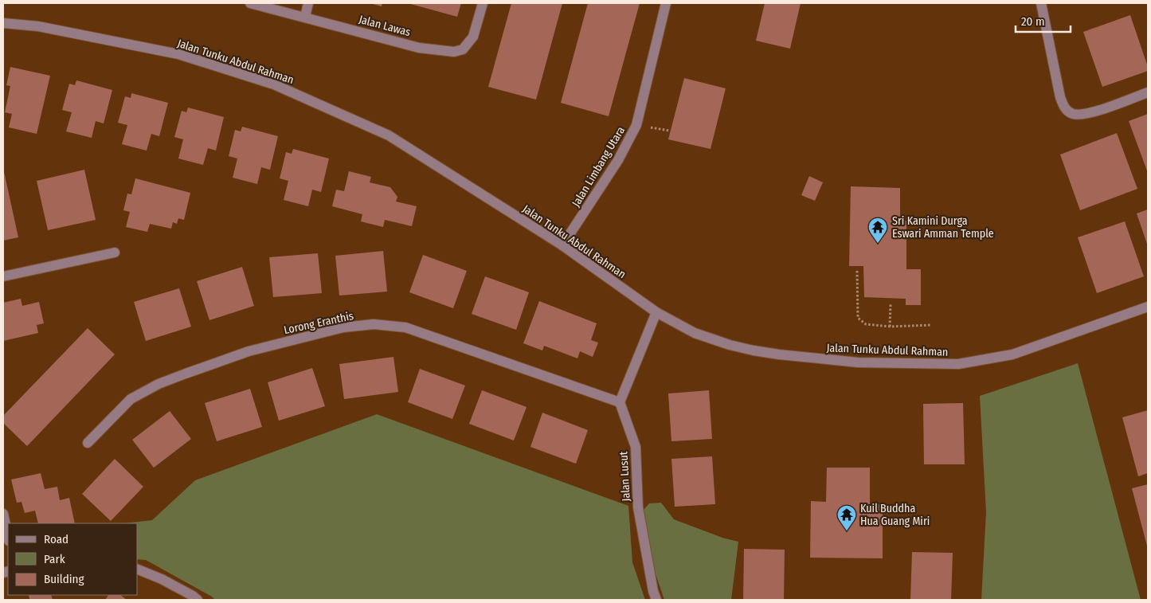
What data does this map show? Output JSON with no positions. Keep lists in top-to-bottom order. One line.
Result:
{"streets":{"street":["Jalan Lawas","Jalan Tunku Abdul Rahman","Jalan Limbang Utara","Lorong Eranthis","Jalan Lusut"]},"crossings":[["Jalan Tunku Abdul Rahman","Jalan Limbang Utara"],["Lorong Eranthis","Jalan Lusut"]],"places":{"temple":["Sri Kamini Durga Eswari Amman Temple","Kuil Buddha Hua Guang Miri"]},"legend":["Road","Park","Building"],"scale_bar":"20 m"}
